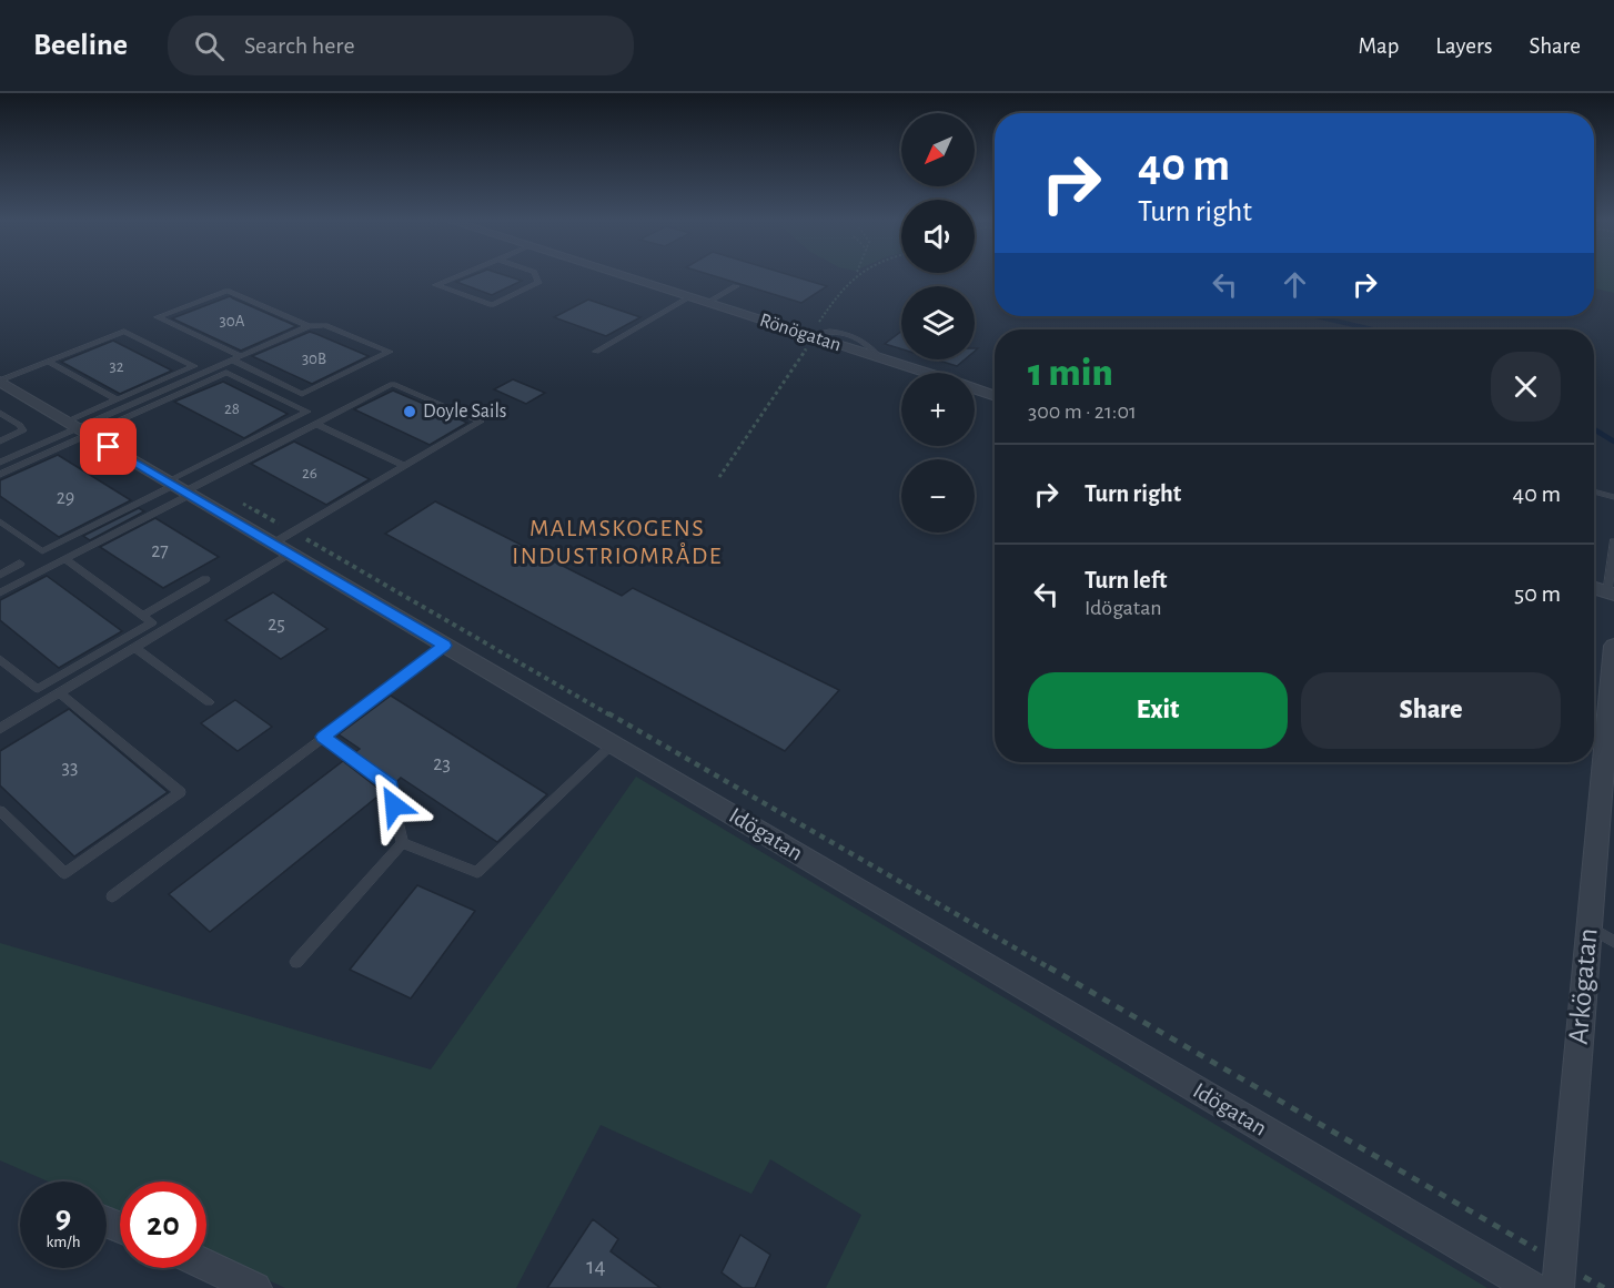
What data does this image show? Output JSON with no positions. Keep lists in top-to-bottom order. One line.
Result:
{"streets":{"street":["Rönögatan","Idögatan","Arkögatan"]},"districts":["MALMSKOGENS INDUSTRIOMRÅDE"],"places":["Doyle Sails"],"house_numbers":["30A","30B","32","28","26","29","27","25","23","33","14"],"north":"bottom left","page":{"header":"Beeline","search":"Search here","nav":["Map","Layers","Share"],"map_buttons":["+","−"],"turn":["40 m","Turn right"],"heading":["1 min","300 m · 21:01"],"list":[{"name":"Turn right","value":"40 m"},{"name":"Turn left","note":"Idögatan","value":"50 m"}],"buttons":["Exit","Share"],"speed":"9 km/h","limit":"20"}}
